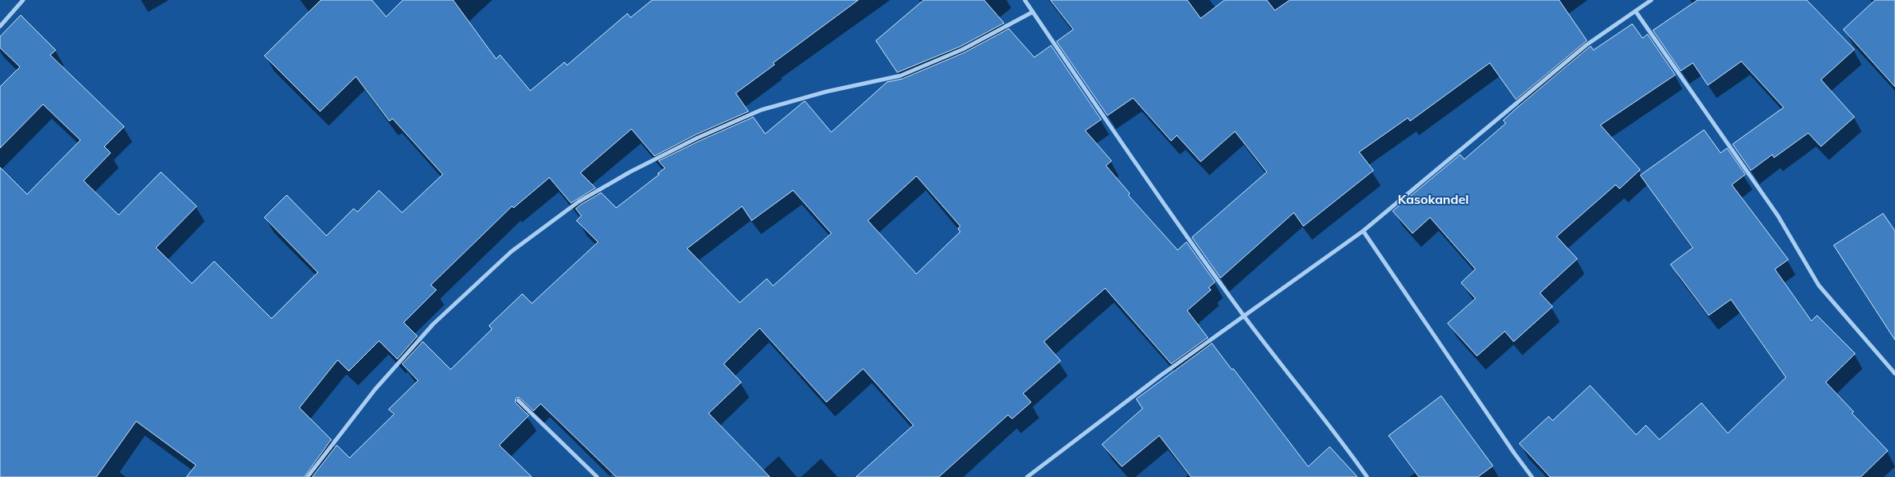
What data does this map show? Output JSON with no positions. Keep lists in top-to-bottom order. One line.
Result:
{"districts":["Kasokandel"]}
